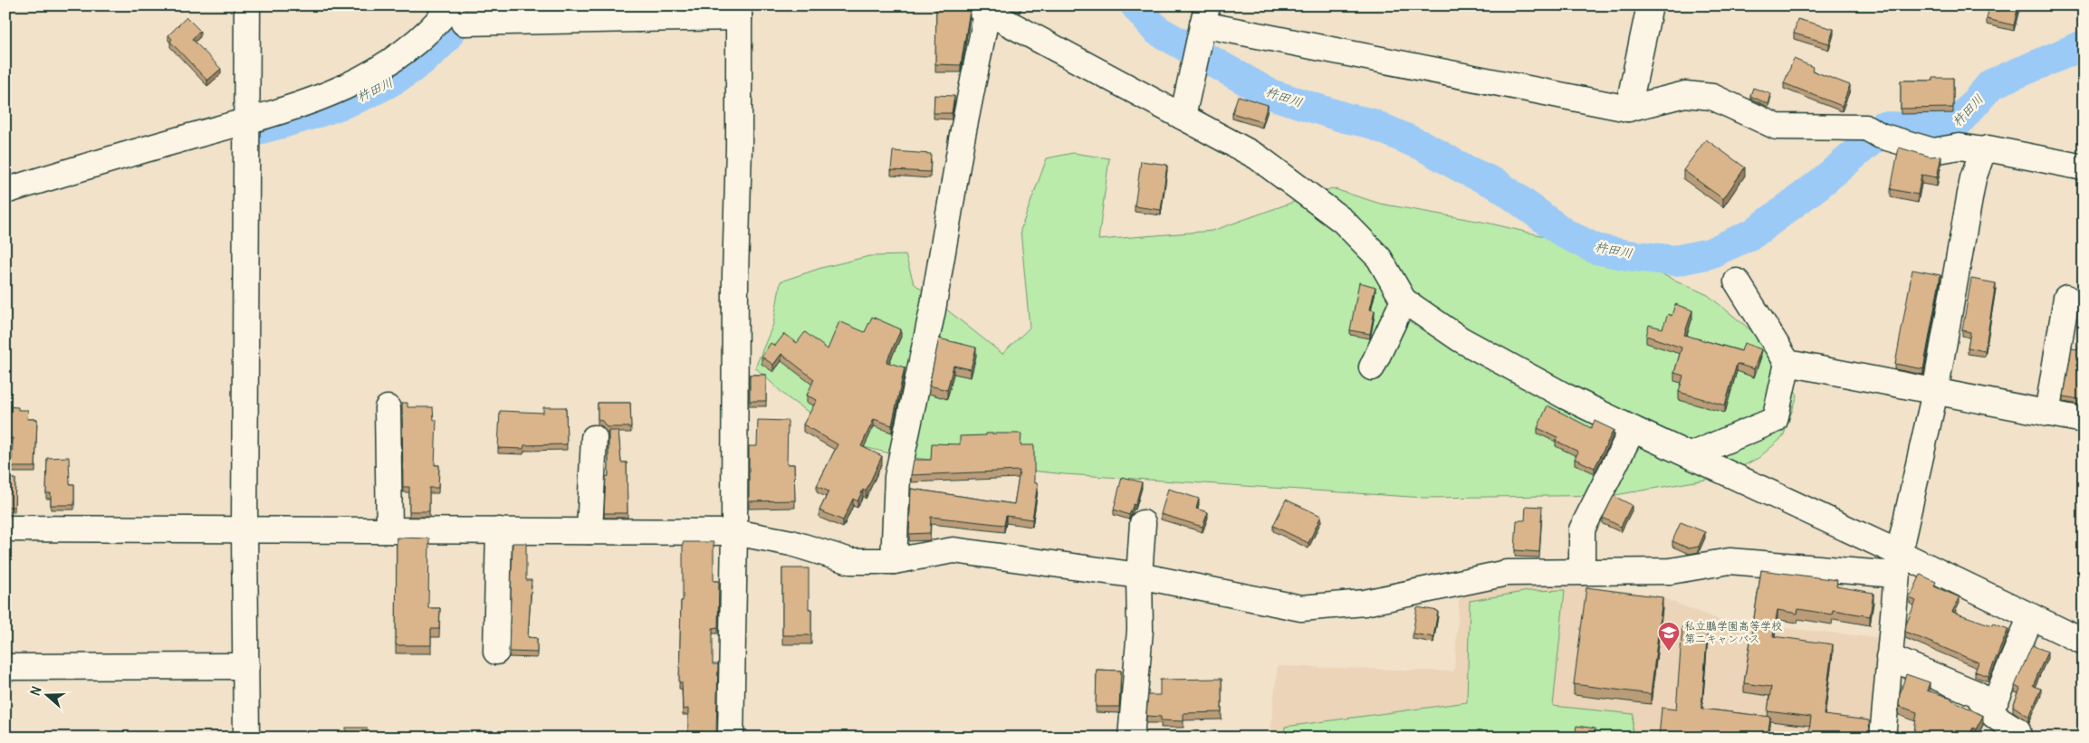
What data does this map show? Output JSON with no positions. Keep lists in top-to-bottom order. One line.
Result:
{"water":["杵田川"],"places":{"school or university":["私立鵬学園高等学校 第二キャンパス"]},"north":"left"}
